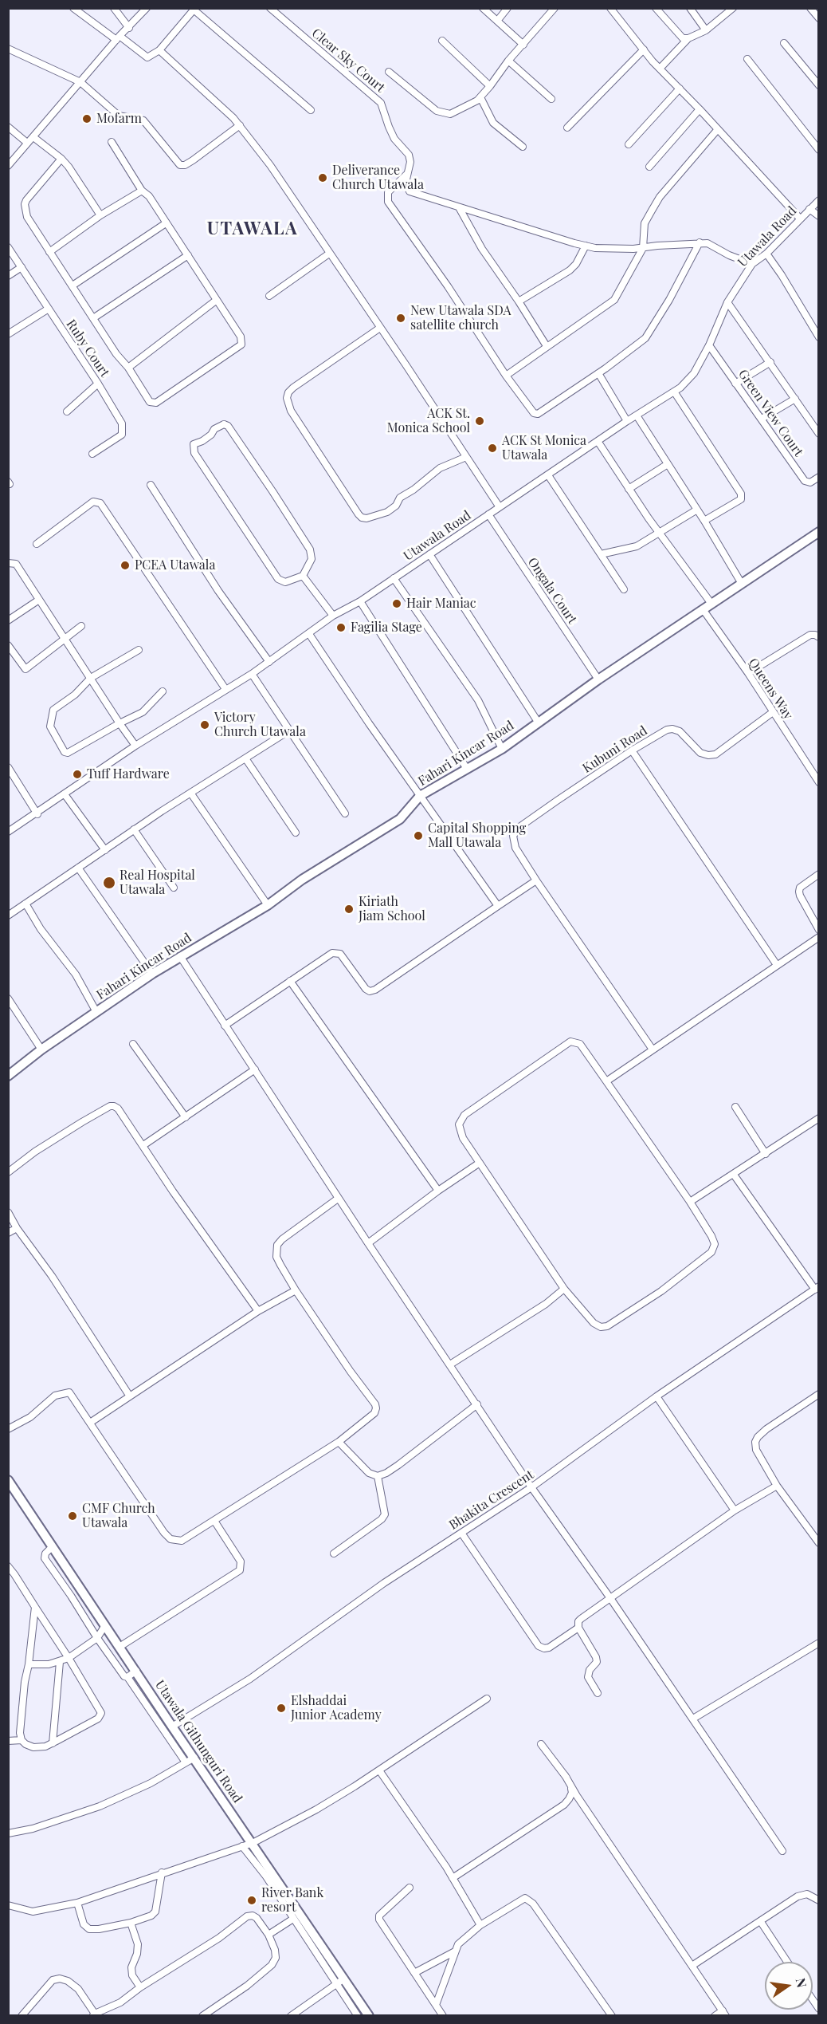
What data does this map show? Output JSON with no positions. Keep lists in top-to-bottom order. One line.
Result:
{"streets":{"street":["Clear Sky Court","Utawala Road","Ruby Court","Green View Court","Ongala Court","Queens Way","Kubuni Road","Fahari Kincar Road","Bhakita Crescent","Utawala Githunguri Road"]},"crossings":[["Utawala Road","Green View Court"],["Utawala Road","Ongala Court"],["Ongala Court","Fahari Kincar Road"],["Queens Way","Kubuni Road"],["Queens Way","Fahari Kincar Road"],["Bhakita Crescent","Utawala Githunguri Road"]],"districts":["UTAWALA"],"places":["Mofarm","Deliverance Church Utawala","New Utawala SDA satellite church","ACK St. Monica School","ACK St Monica Utawala","PCEA Utawala","Hair Maniac","Fagilia Stage","Victory Church Utawala","Tuff Hardware","Capital Shopping Mall Utawala","Real Hospital Utawala","Kiriath Jiam School","CMF Church Utawala","Elshaddai Junior Academy","River Bank resort"],"north":"right"}
